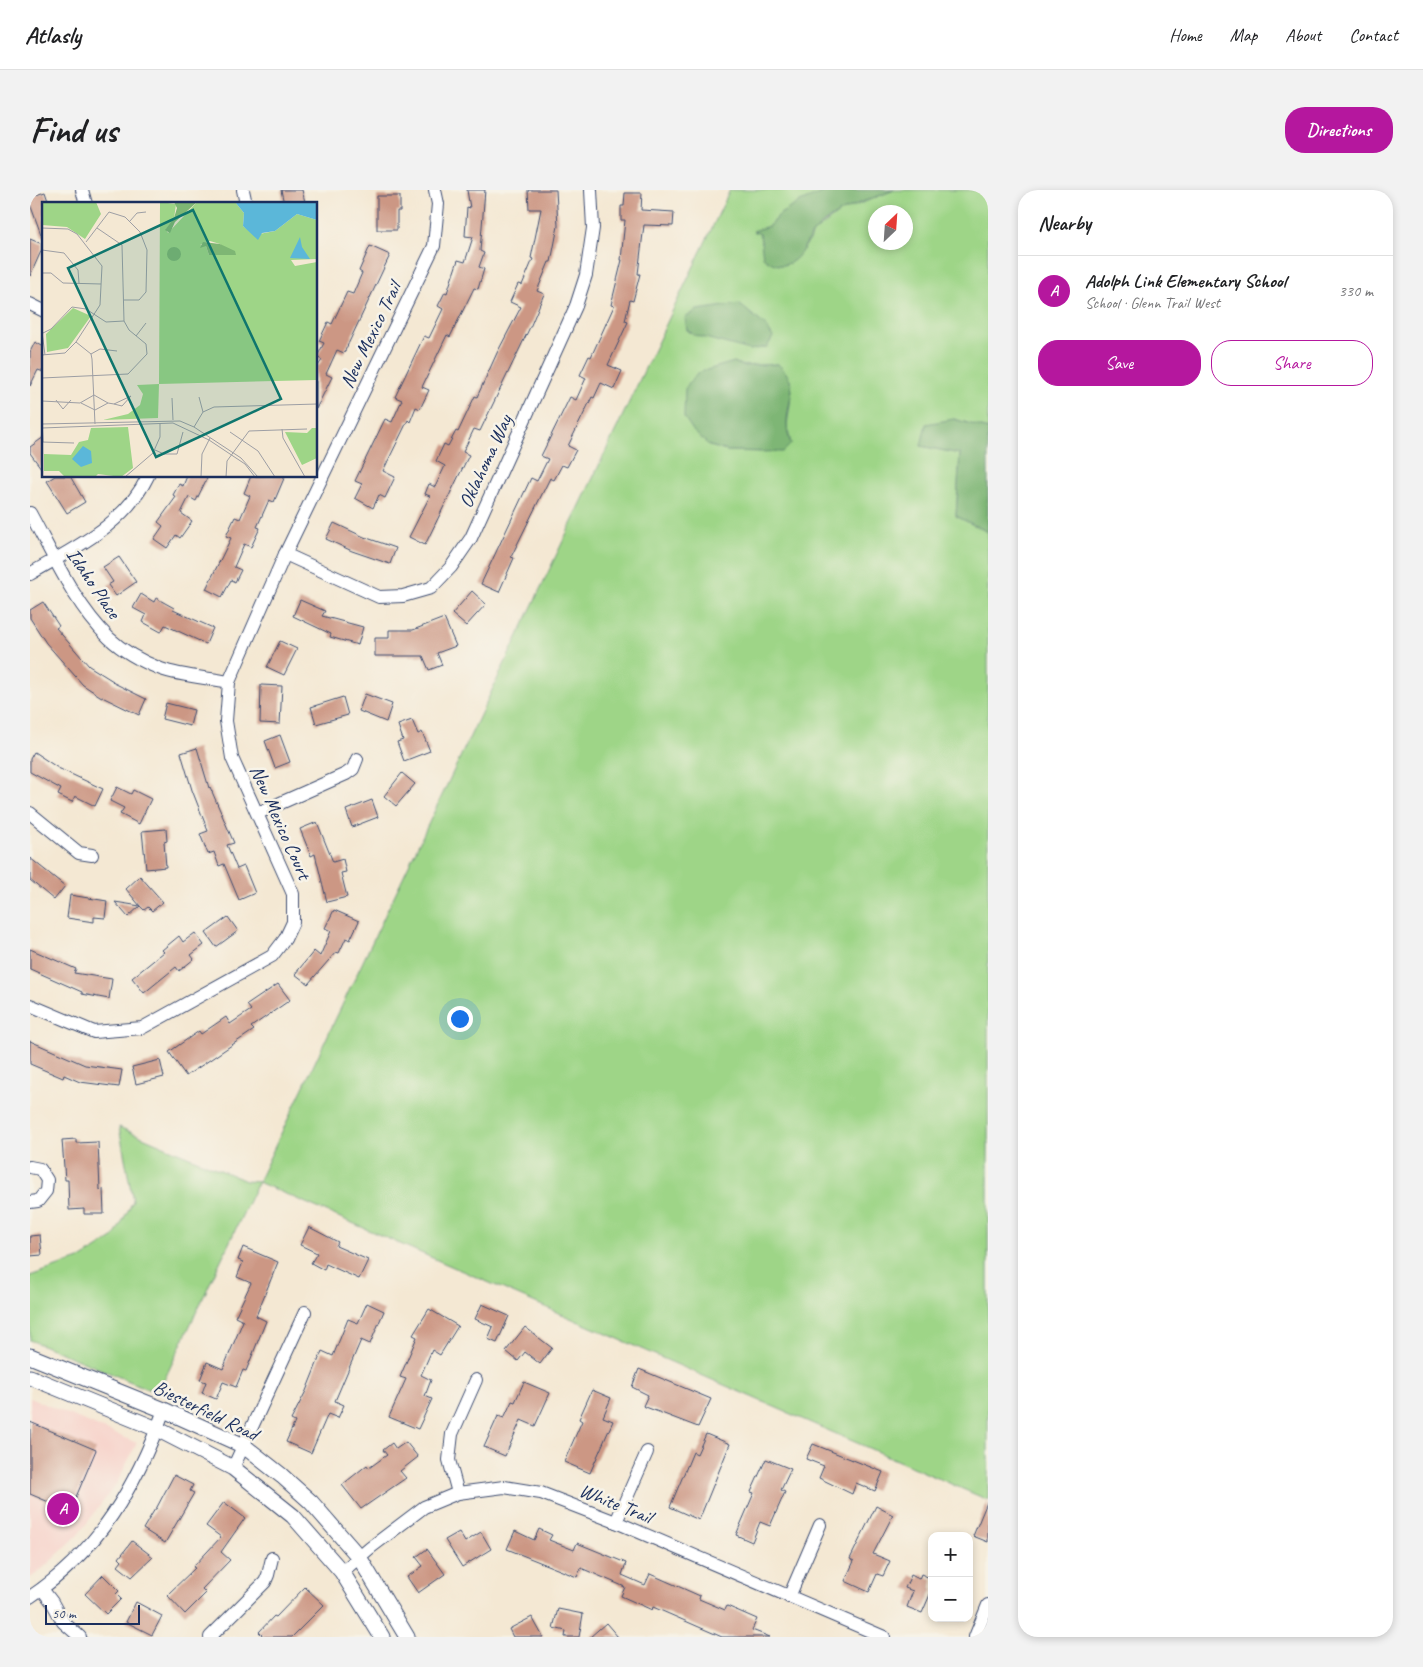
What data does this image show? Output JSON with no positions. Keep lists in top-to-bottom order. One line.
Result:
{"streets":{"street":["New Mexico Trail","Oklahoma Way","Idaho Place","New Mexico Court","Biesterfield Road","White Trail"]},"crossings":[["New Mexico Trail","Oklahoma Way"],["New Mexico Trail","Idaho Place"],["New Mexico Trail","New Mexico Court"],["Idaho Place","New Mexico Court"],["Biesterfield Road","White Trail"]],"scale_bar":"50 m","north":"top right","page":{"header":"Atlasly","nav":["Home","Map","About","Contact"],"buttons":["Directions",["Save","Share"]],"title":"Find us","heading":"Nearby","list":[{"mark":"A","name":"Adolph Link Elementary School","note":"School · Glenn Trail West","value":"330 m"}],"pins":"A","map_buttons":["+","−"],"scale":"50 m"}}
